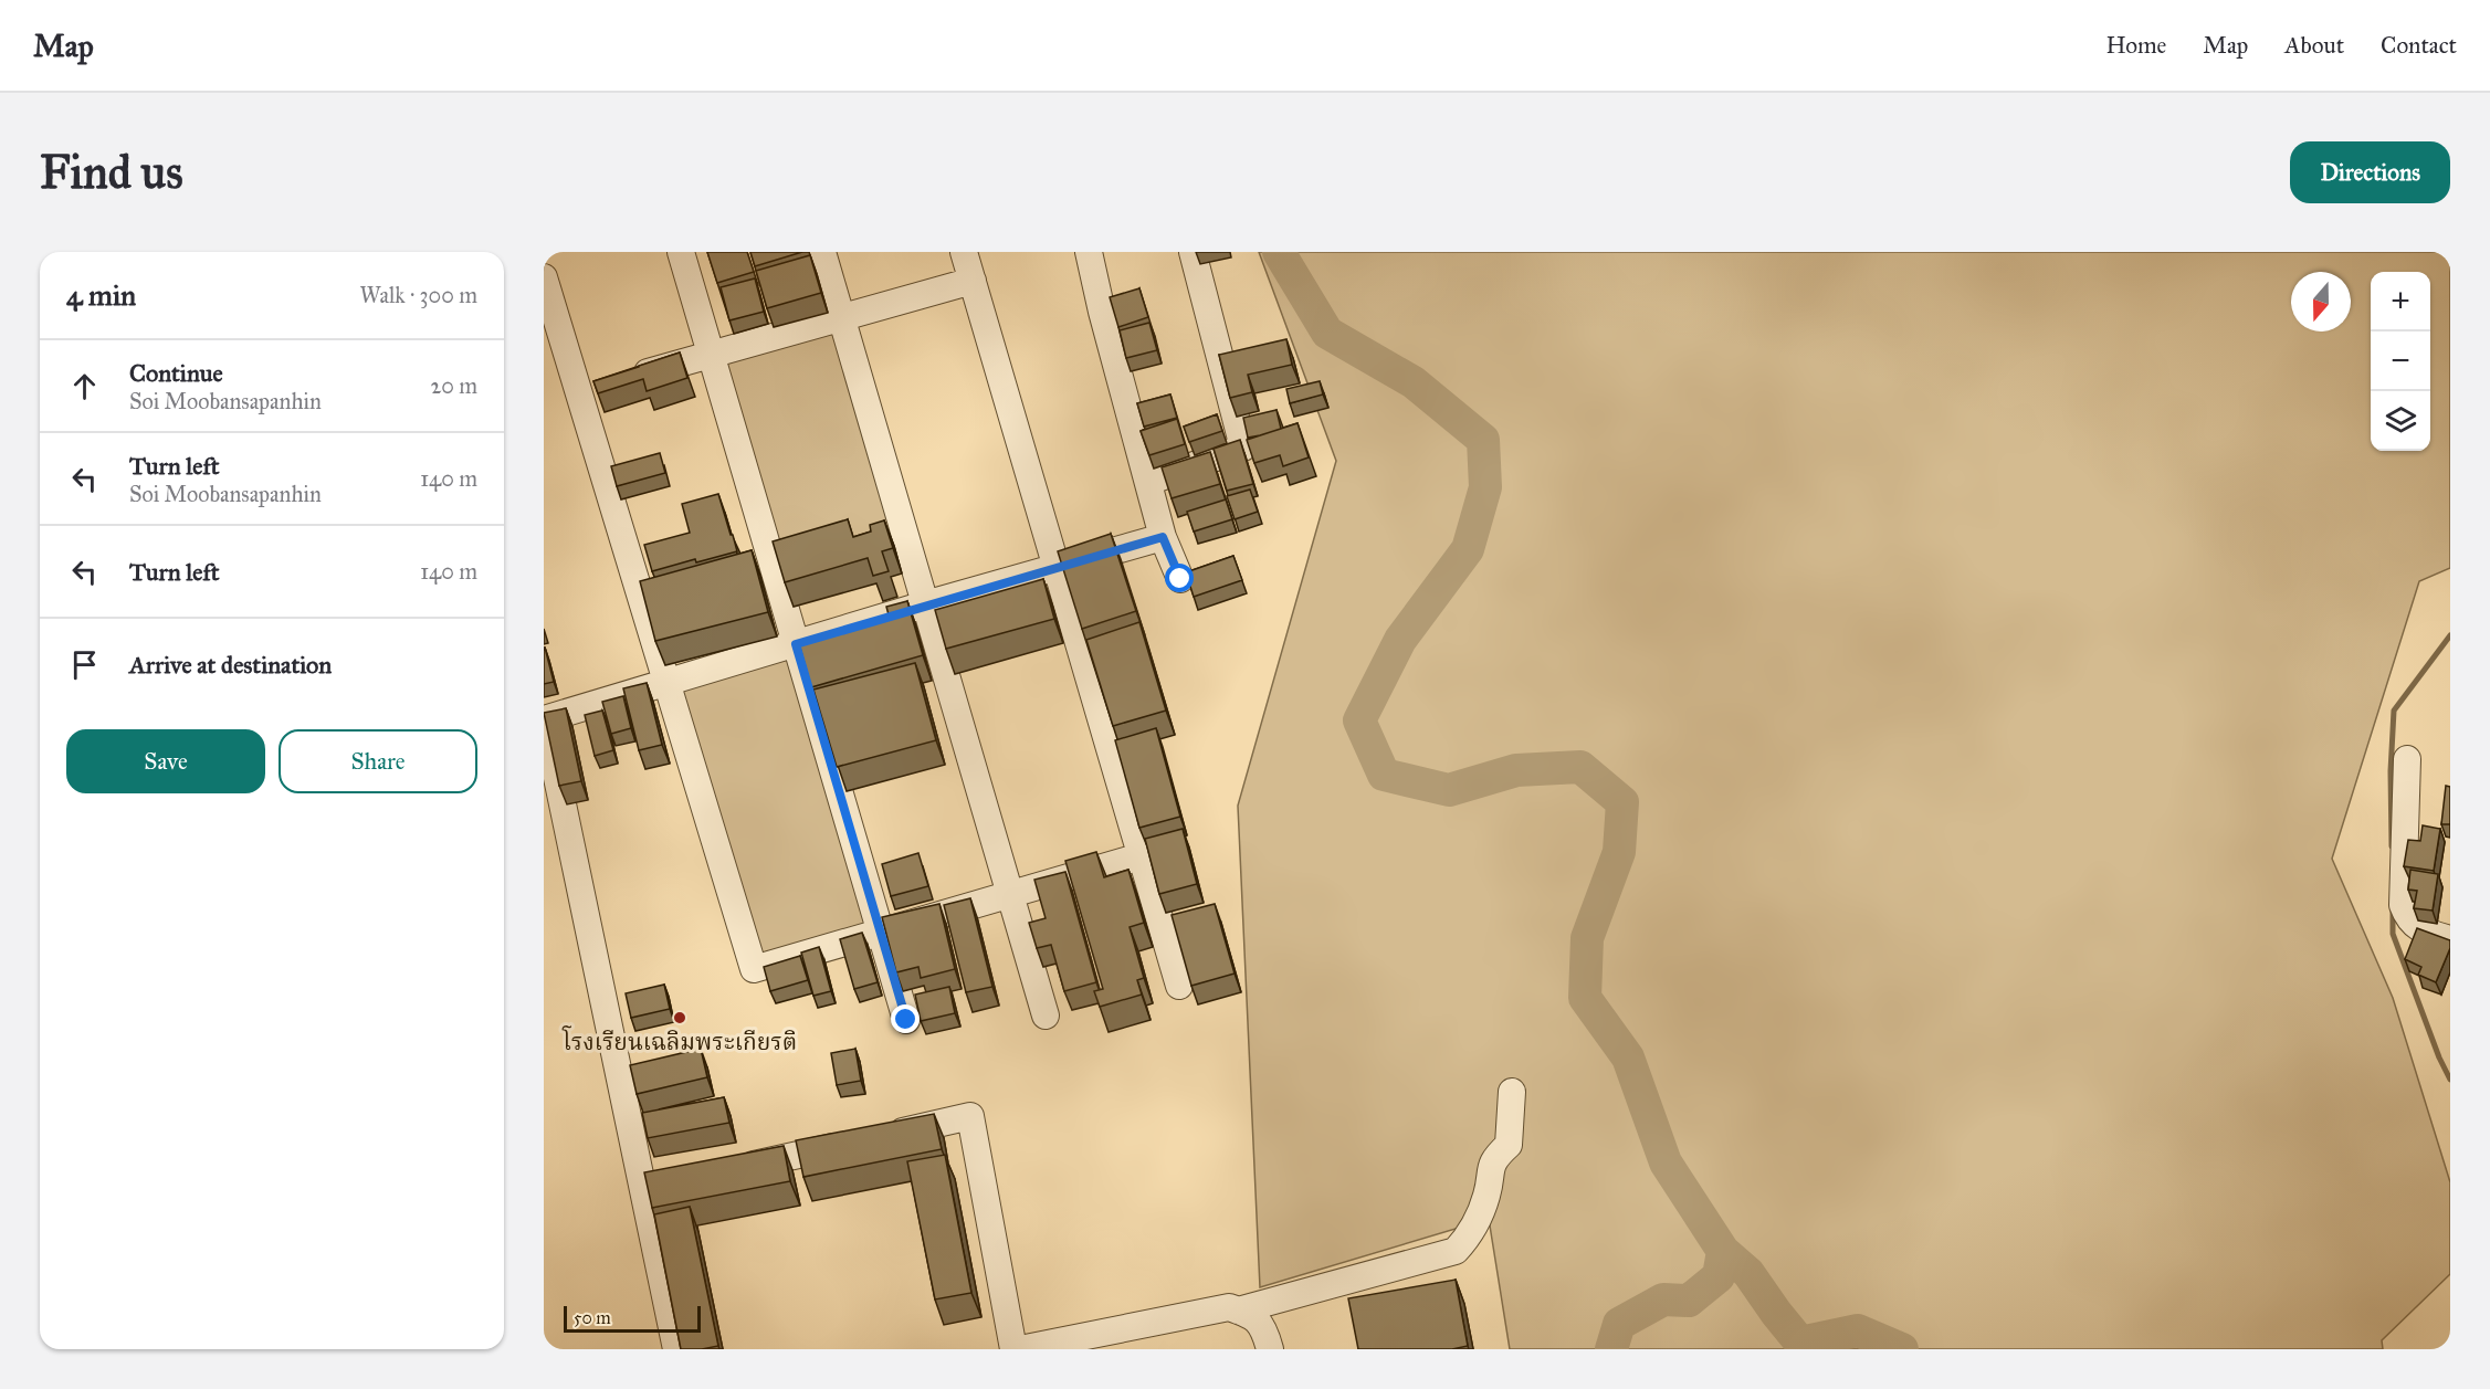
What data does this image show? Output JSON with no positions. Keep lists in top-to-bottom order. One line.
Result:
{"places":["โรงเรียนเฉลิมพระเกียรติ"],"scale_bar":"50 m","north":"bottom","page":{"header":"Map","nav":["Home","Map","About","Contact"],"buttons":["Directions",["Save","Share"]],"title":"Find us","heading":["4 min","Walk · 300 m"],"map_buttons":["+","−"],"list":[["Continue","Soi Moobansapanhin","20 m"],["Turn left","Soi Moobansapanhin","140 m"],["Turn left","140 m"],"Arrive at destination"],"scale":"50 m"}}
